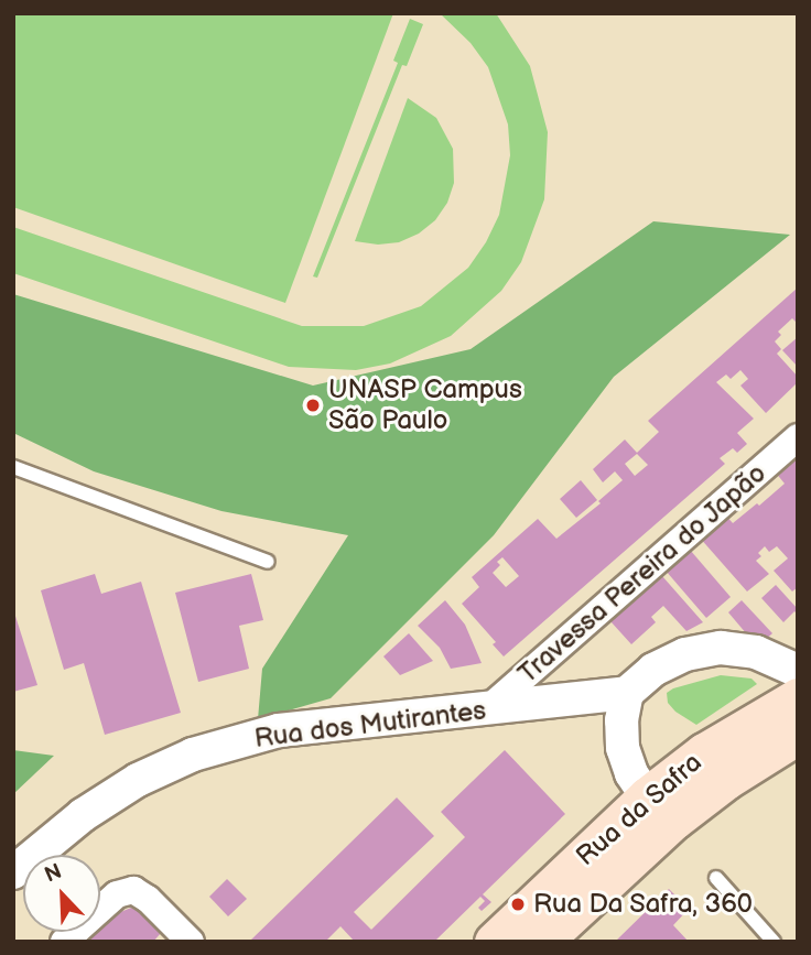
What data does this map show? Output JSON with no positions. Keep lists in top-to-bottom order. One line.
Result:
{"streets":{"main road":["Rua da Safra"],"street":["Travessa Pereira do Japão","Rua dos Mutirantes"]},"crossings":[["Travessa Pereira do Japão","Rua dos Mutirantes"]],"places":["UNASP Campus São Paulo","Rua Da Safra, 360"],"north":"top left"}
